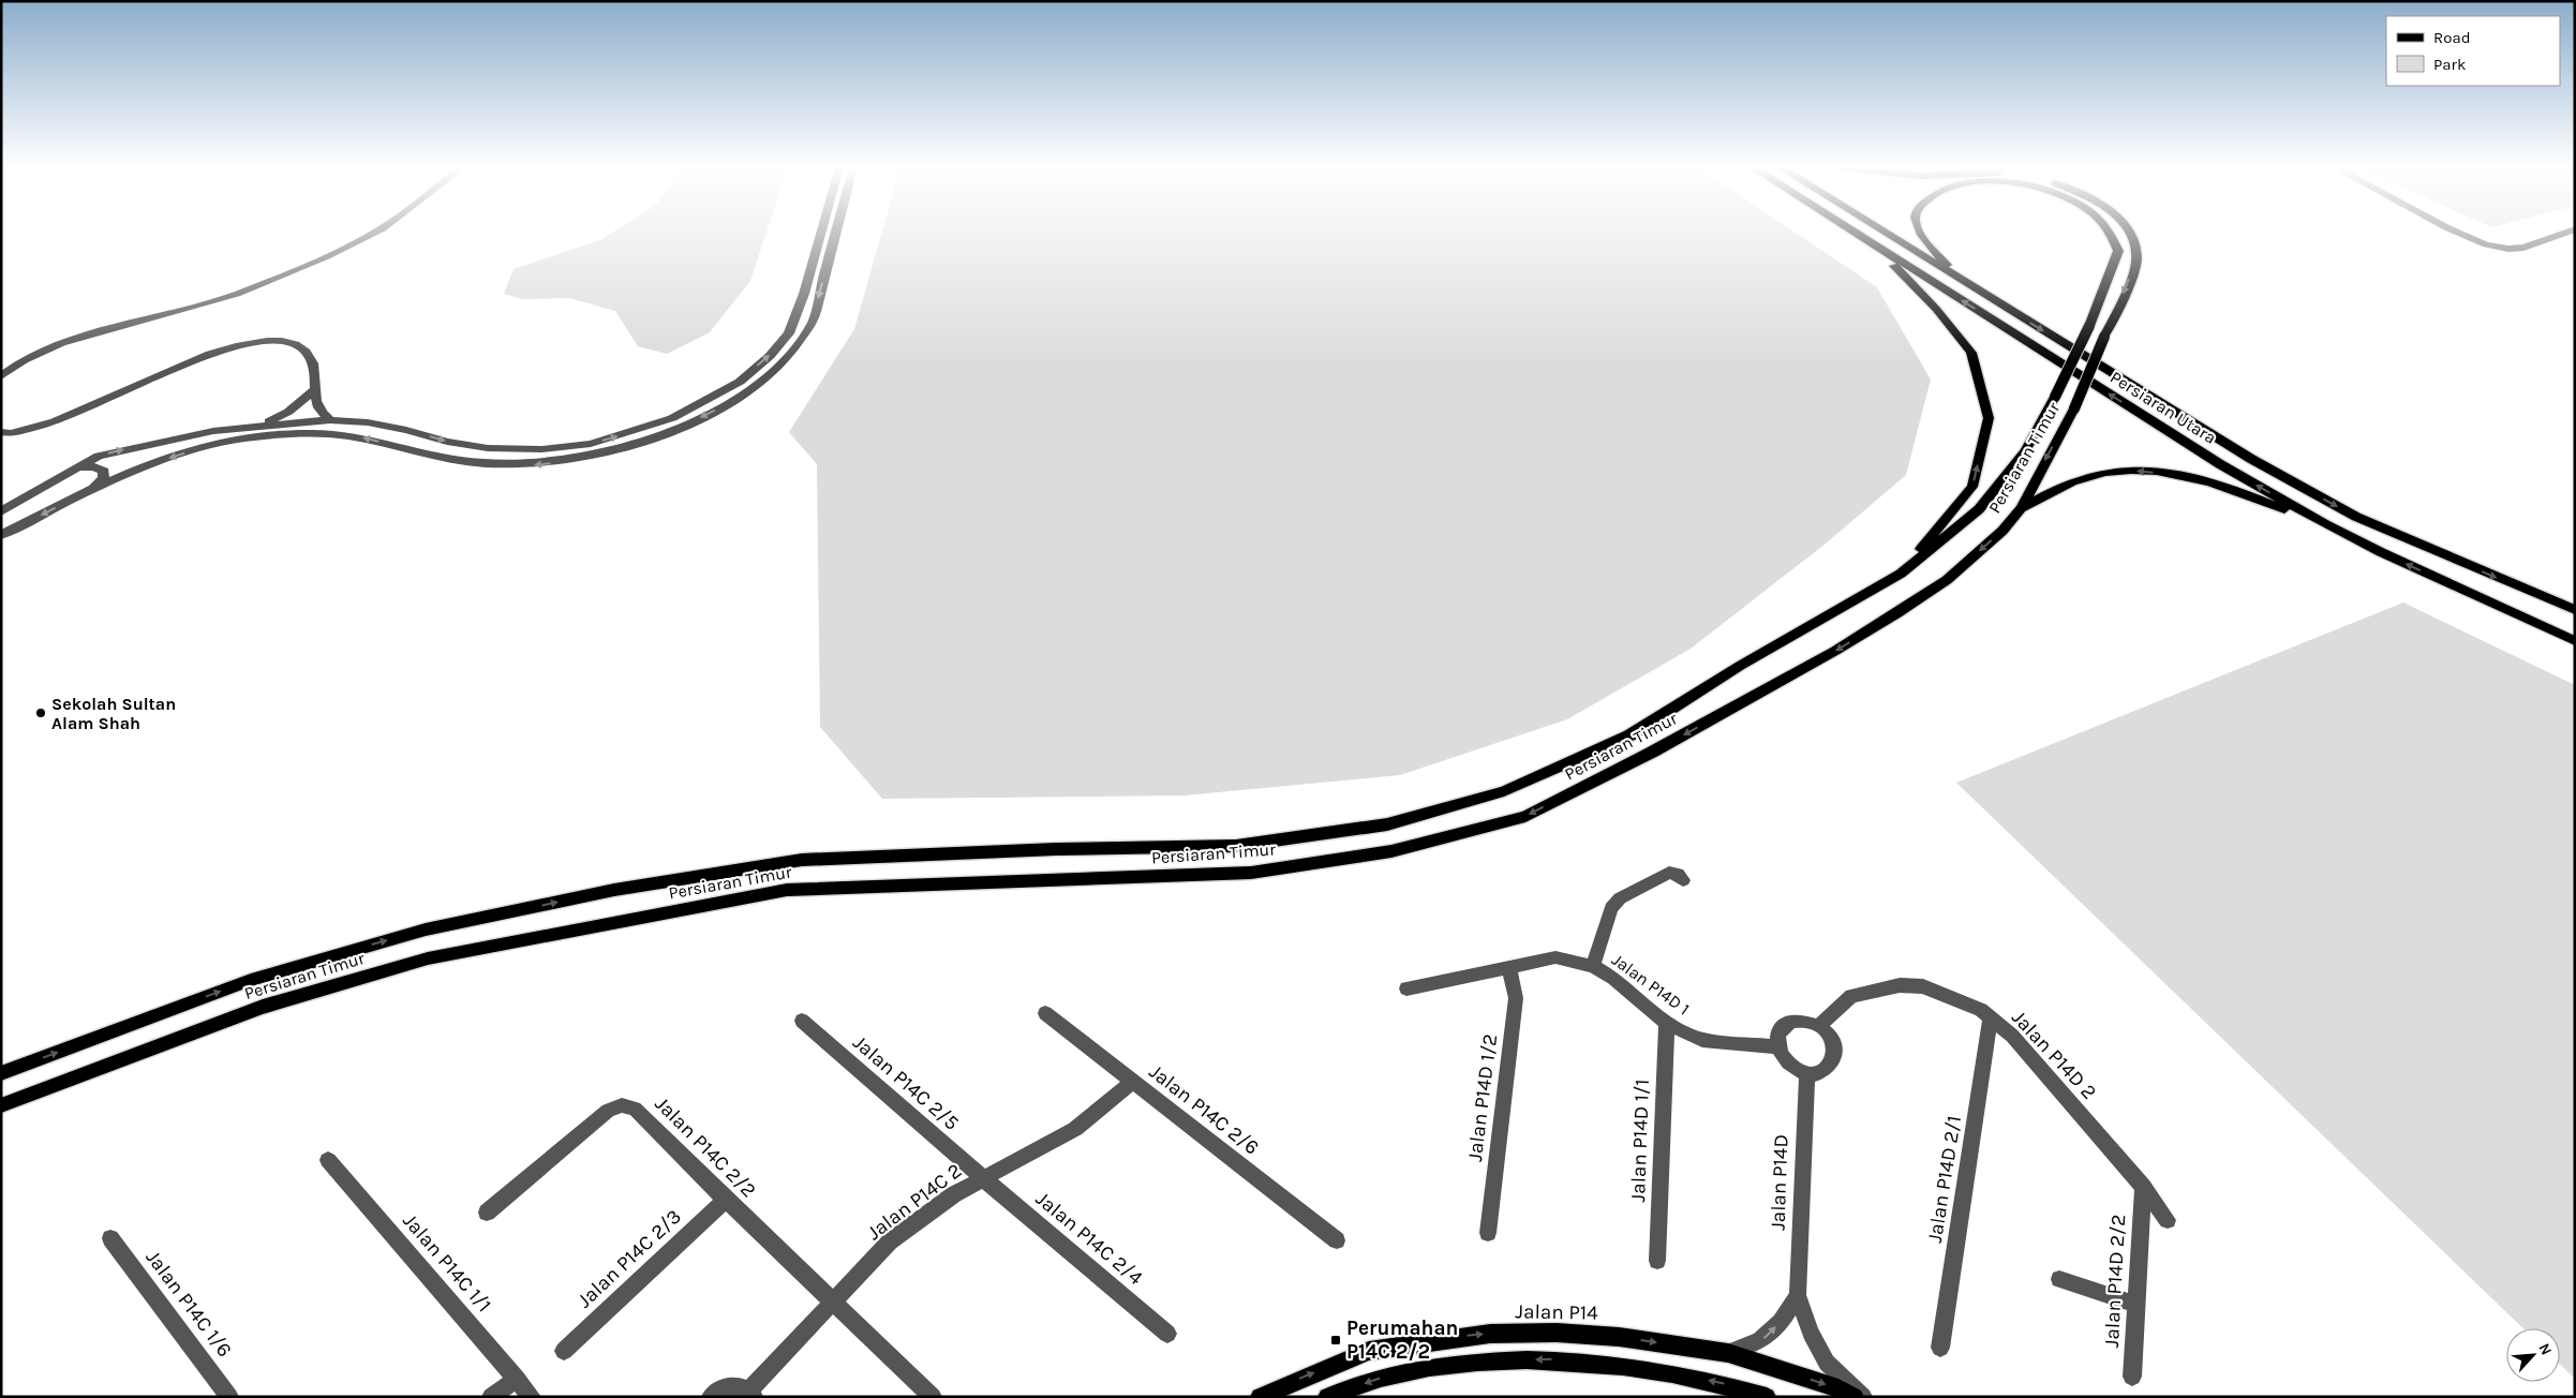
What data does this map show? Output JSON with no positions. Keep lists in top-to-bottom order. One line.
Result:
{"streets":{"main road":["Persiaran Utara","Persiaran Timur","Jalan P14"],"street":["Jalan P14D 1","Jalan P14D 2","Jalan P14C 2/5","Jalan P14D 1/2","Jalan P14C 2/6","Jalan P14D 1/1","Jalan P14C 2/2","Jalan P14D 2/1","Jalan P14D","Jalan P14C 2","Jalan P14C 2/4","Jalan P14C 2/3","Jalan P14C 1/1","Jalan P14D 2/2","Jalan P14C 1/6"]},"crossings":[["Persiaran Utara","Persiaran Timur"],["Jalan P14D 1","Jalan P14D 2"],["Jalan P14D 1","Jalan P14D 1/2"],["Jalan P14D 1","Jalan P14D 1/1"],["Jalan P14D 1","Jalan P14D"],["Jalan P14D 2","Jalan P14D 2/1"],["Jalan P14D 2","Jalan P14D"],["Jalan P14D 2","Jalan P14D 2/2"],["Jalan P14C 2/5","Jalan P14C 2"],["Jalan P14C 2/5","Jalan P14C 2/4"],["Jalan P14C 2/6","Jalan P14C 2"],["Jalan P14C 2/2","Jalan P14C 2"],["Jalan P14C 2/2","Jalan P14C 2/3"],["Jalan P14C 2","Jalan P14C 2/4"]],"places":{"other":["Sekolah Sultan Alam Shah"],"transit":["Perumahan P14C 2/2"]},"legend":["Road","Park"],"north":"top right"}
